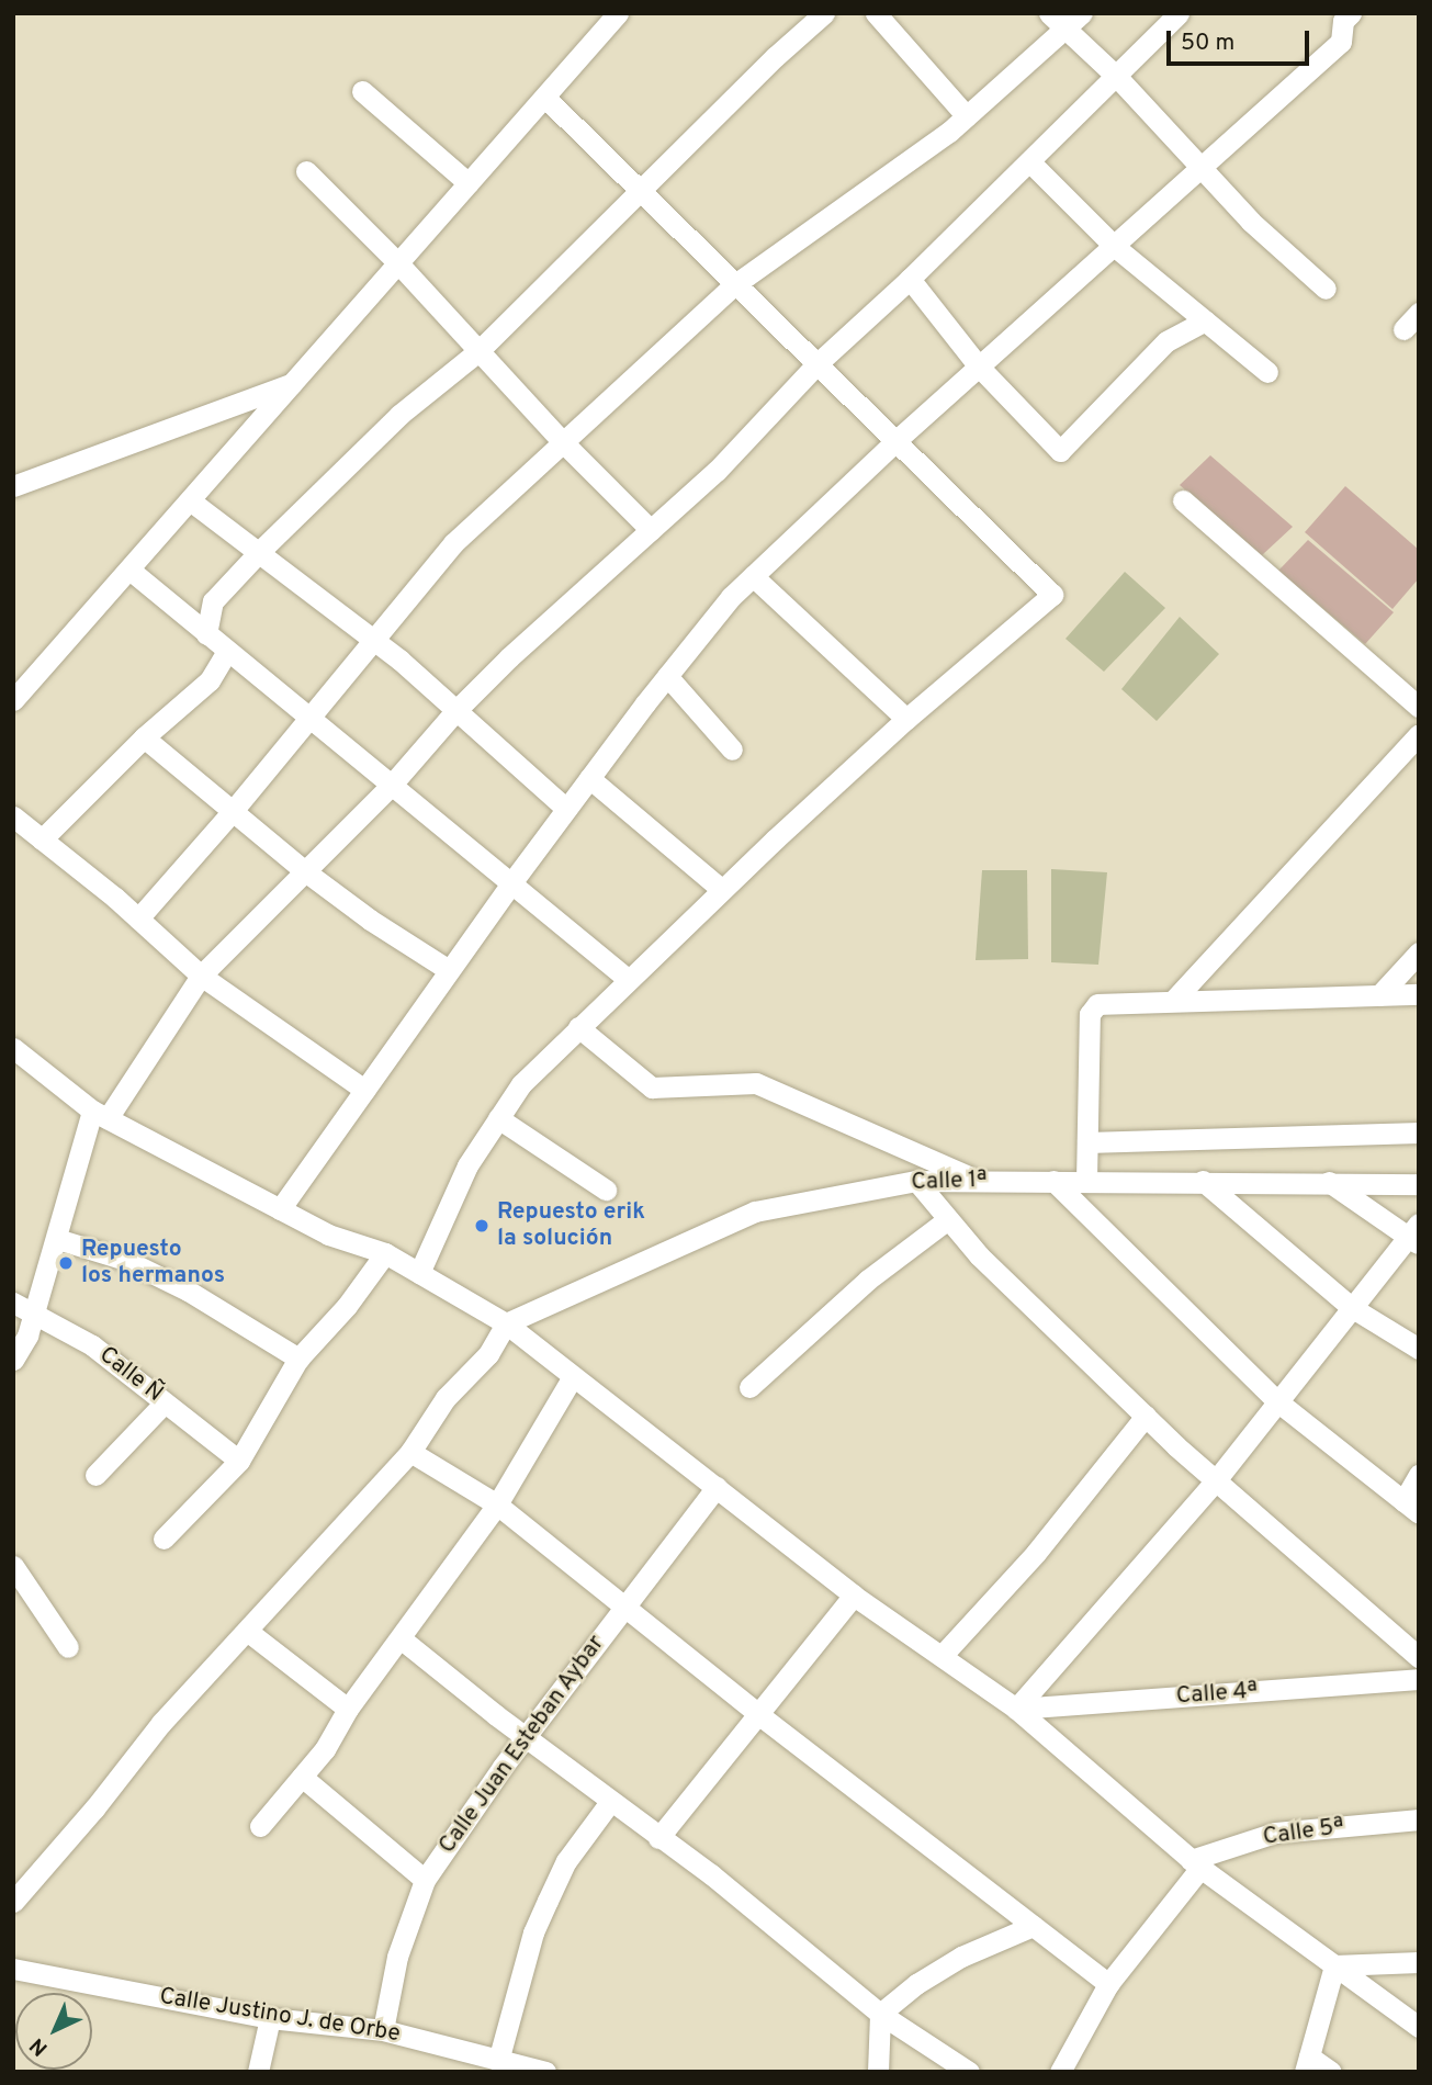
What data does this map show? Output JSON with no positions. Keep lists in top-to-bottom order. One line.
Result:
{"streets":{"street":["Calle 1ª","Calle Ñ","Calle 4ª","Calle Juan Esteban Aybar","Calle 5ª","Calle Justino J. de Orbe"]},"crossings":[["Calle Juan Esteban Aybar","Calle Justino J. de Orbe"]],"places":["Repuesto erik la solución","Repuesto los hermanos"],"scale_bar":"50 m","north":"bottom left"}
